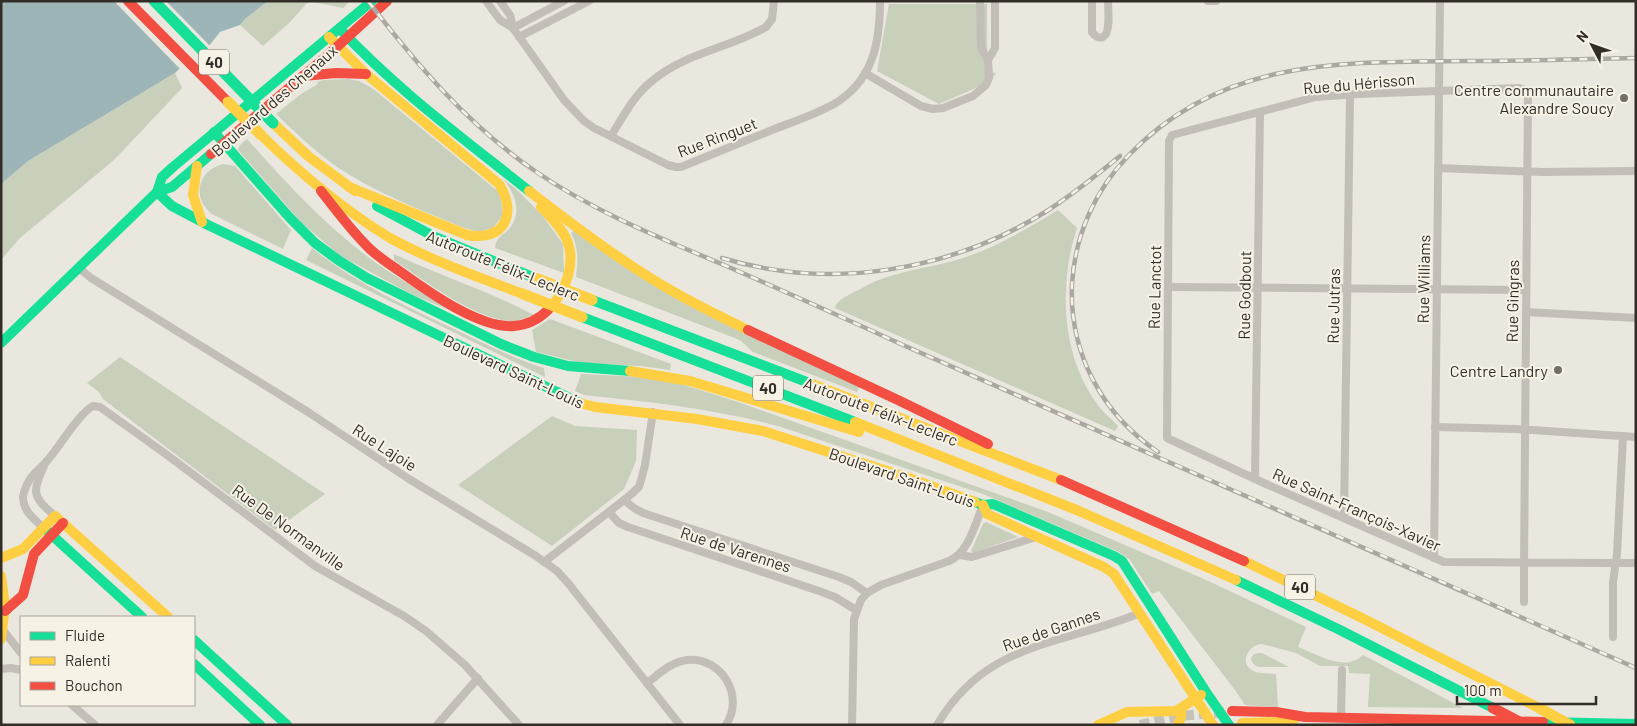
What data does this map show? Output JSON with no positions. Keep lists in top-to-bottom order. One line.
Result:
{"streets":{"main road":["40","Boulevard des Chenaux","Autoroute Félix-Leclerc","Boulevard Saint-Louis"],"street":["Rue du Hérisson","Rue Ringuet","Rue Williams","Rue Lanctot","Rue Godbout","Rue Gingras","Rue Jutras","Rue Lajoie","Rue Saint-François-Xavier","Rue De Normanville","Rue de Varennes","Rue de Gannes"]},"crossings":[["Rue du Hérisson","Rue Williams"],["Rue du Hérisson","Rue Lanctot"],["Rue du Hérisson","Rue Godbout"],["Rue du Hérisson","Rue Gingras"],["Rue du Hérisson","Rue Jutras"],["Boulevard des Chenaux","Boulevard Saint-Louis"],["Boulevard des Chenaux","Rue Lajoie"],["Rue Williams","Rue Saint-François-Xavier"],["Rue Lanctot","Rue Saint-François-Xavier"],["Rue Godbout","Rue Saint-François-Xavier"],["Rue Gingras","Rue Saint-François-Xavier"],["Rue Jutras","Rue Saint-François-Xavier"],["Boulevard Saint-Louis","Rue de Gannes"]],"places":["Centre communautaire Alexandre Soucy","Centre Landry"],"legend":["Fluide","Ralenti","Bouchon"],"scale_bar":"100 m","north":"top left"}
